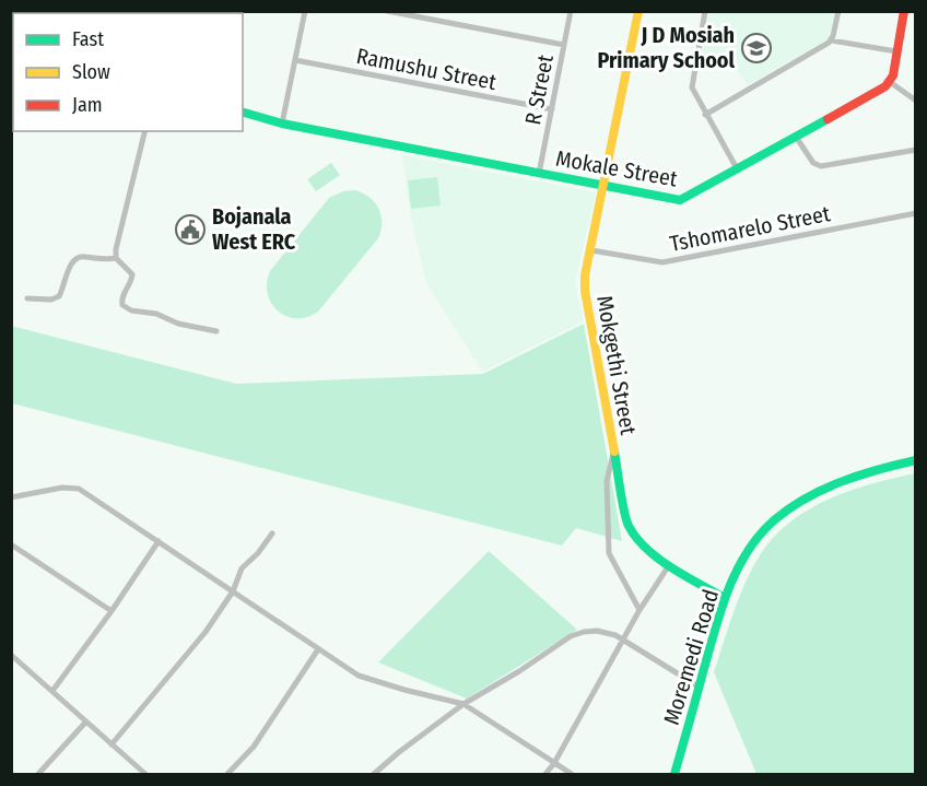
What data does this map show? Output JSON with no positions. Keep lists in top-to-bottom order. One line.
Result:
{"streets":{"street":["Ramushu Street","R Street","Mokale Street","Tshomarelo Street","Mokgethi Street","Moremedi Road"]},"crossings":[["Ramushu Street","R Street"],["R Street","Mokale Street"],["Mokale Street","Mokgethi Street"],["Tshomarelo Street","Mokgethi Street"],["Mokgethi Street","Moremedi Road"]],"places":{"school or university":["J D Mosiah Primary School"],"public building":["Bojanala West ERC"]},"legend":["Fast","Slow","Jam"]}
